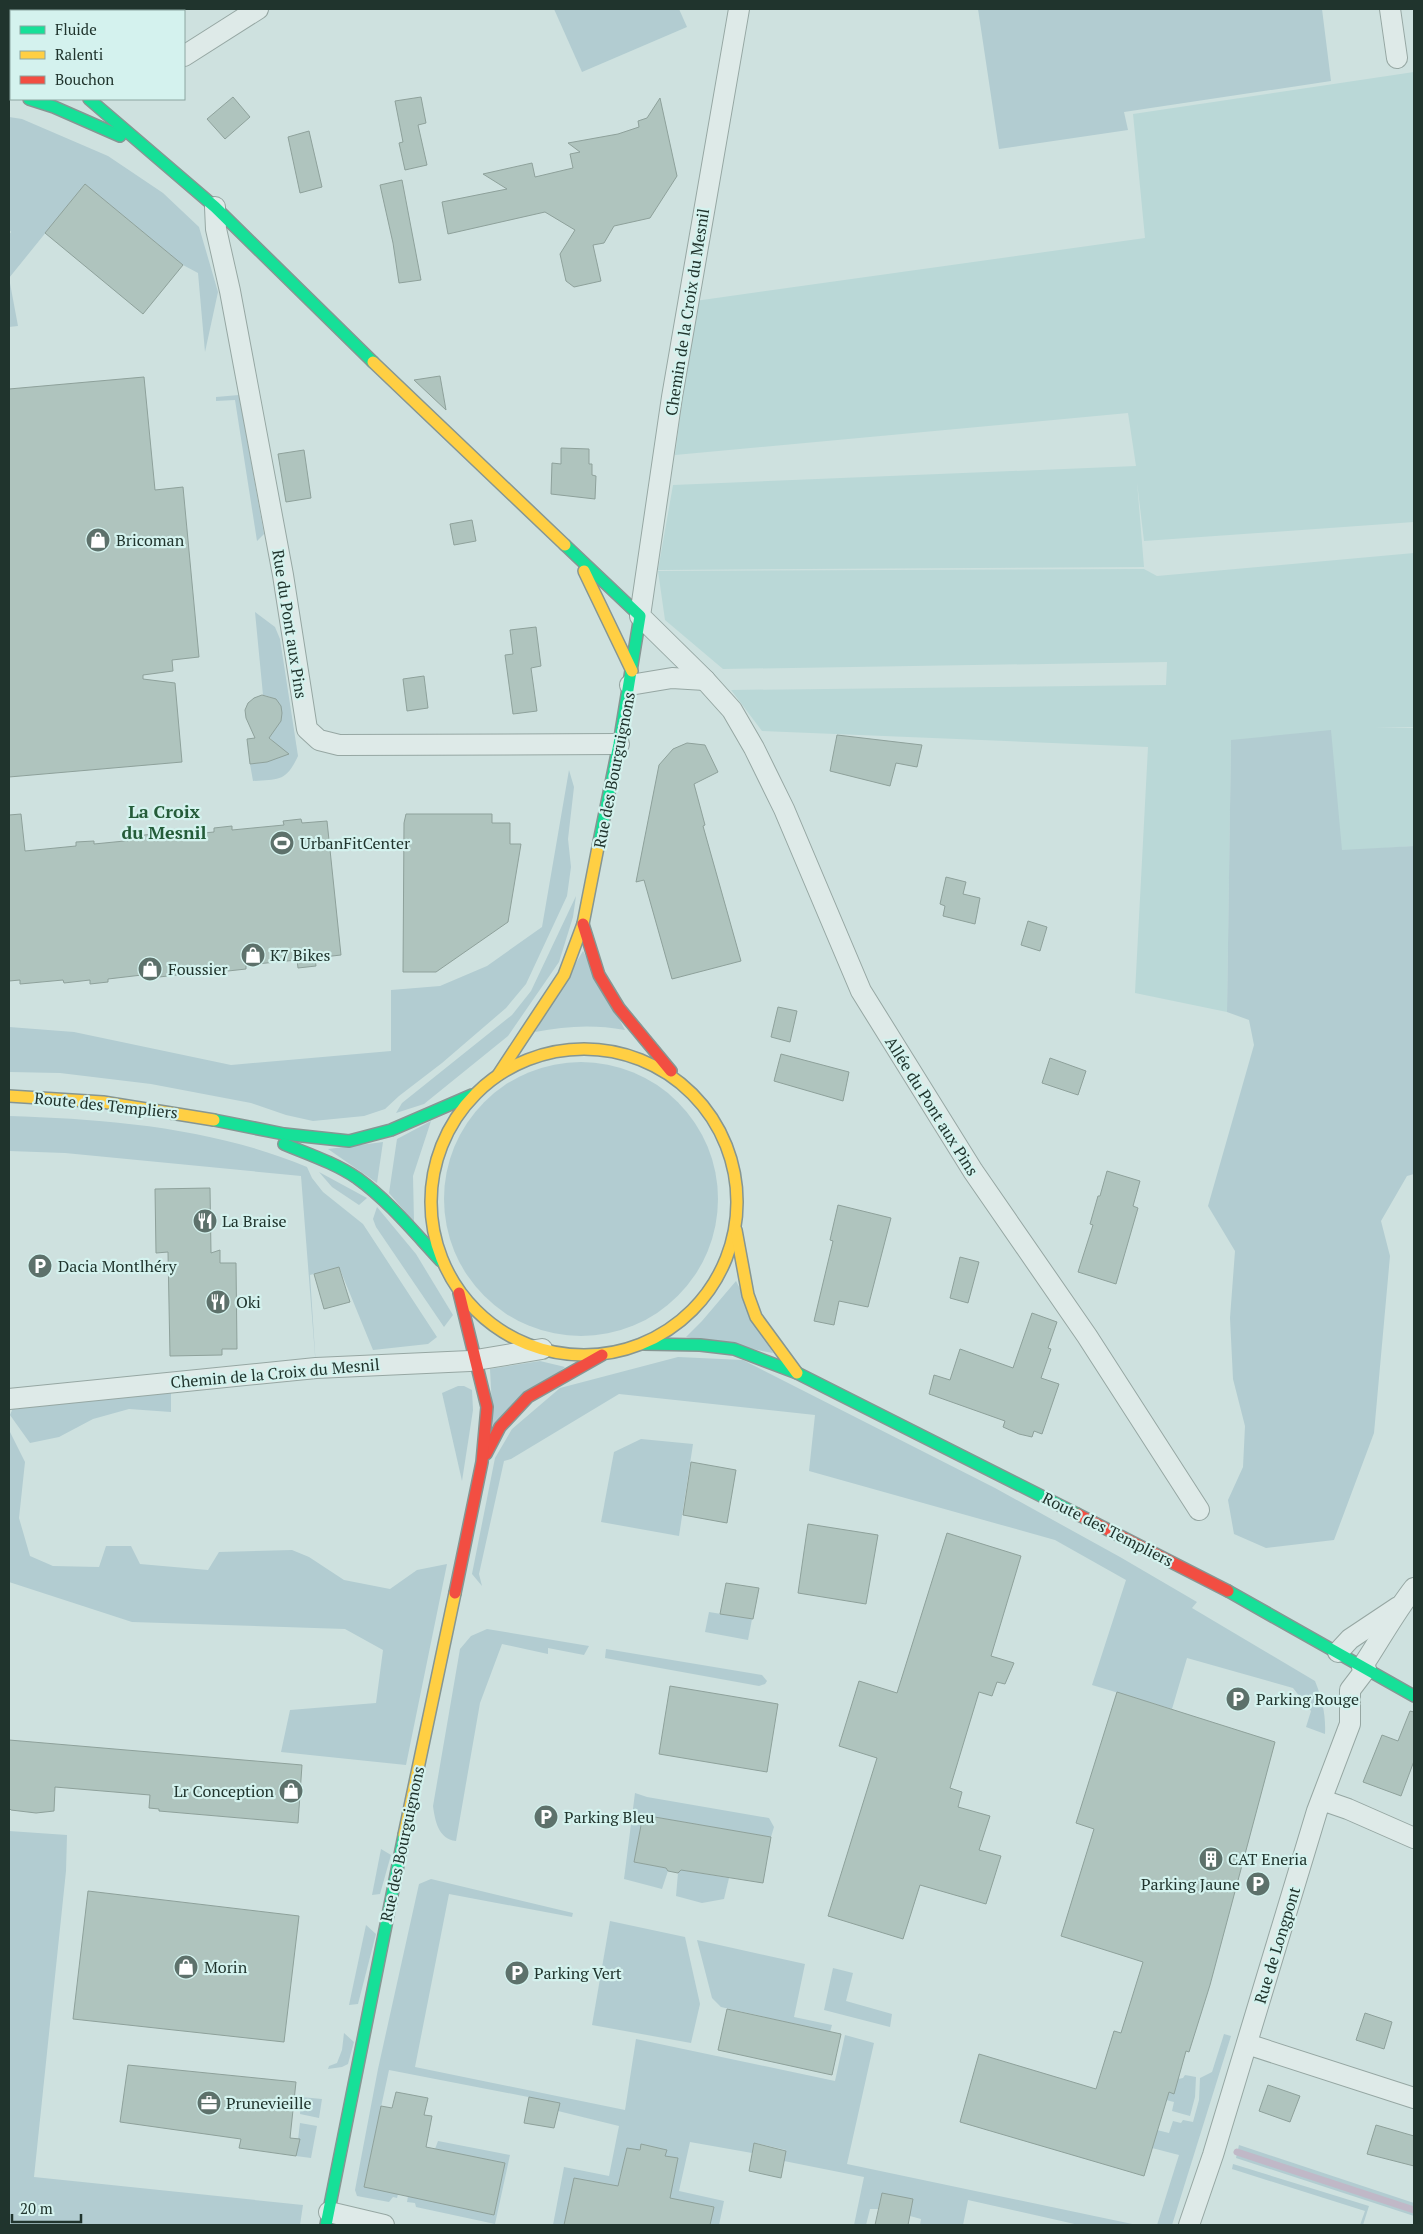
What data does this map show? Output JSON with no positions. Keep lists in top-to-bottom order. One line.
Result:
{"streets":{"street":["Chemin de la Croix du Mesnil","Rue du Pont aux Pins","Rue des Bourguignons","Route des Templiers","Allée du Pont aux Pins","Rue de Longpont"]},"crossings":[["Chemin de la Croix du Mesnil","Rue des Bourguignons"],["Chemin de la Croix du Mesnil","Allée du Pont aux Pins"],["Rue du Pont aux Pins","Rue des Bourguignons"],["Rue des Bourguignons","Allée du Pont aux Pins"],["Route des Templiers","Rue de Longpont"]],"districts":["La Croix du Mesnil"],"places":{"shop":["Bricoman","K7 Bikes","Foussier","Lr Conception","Morin"],"sports":["UrbanFitCenter"],"restaurant":["La Braise","Oki"],"parking":["Dacia Montlhéry","Parking Rouge","Parking Bleu","Parking Jaune","Parking Vert"],"building":["CAT Eneria"],"office":["Prunevieille"]},"legend":["Fluide","Ralenti","Bouchon"],"scale_bar":"20 m"}
